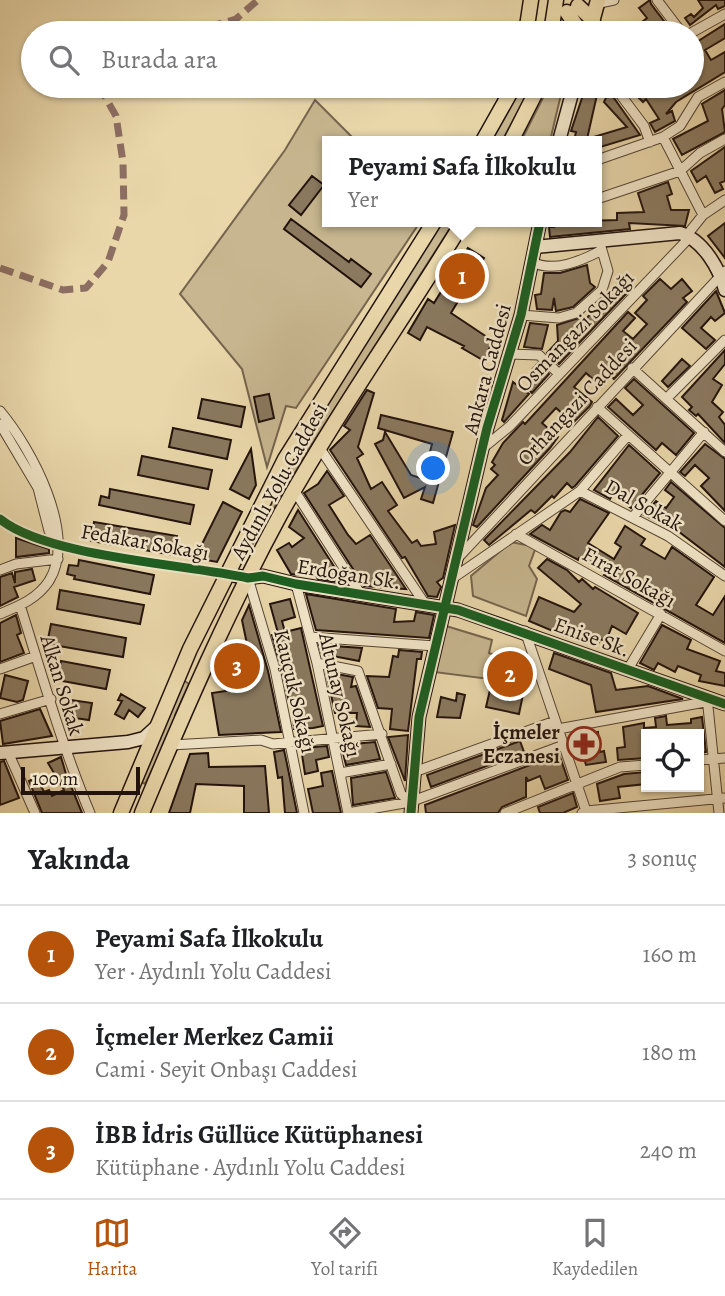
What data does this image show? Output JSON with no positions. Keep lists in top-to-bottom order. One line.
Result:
{"streets":{"main road":["Aydınlı Yolu Caddesi"],"street":["Osmangazi Sokağı","Ankara Caddesi","Orhangazi Caddesi","Dal Sokak","Fedakar Sokağı","Erdoğan Sk.","Fırat Sokağı","Enise Sk.","Alkan Sokak","Kauçuk Sokağı","Altunay Sokağı"]},"crossings":[["Osmangazi Sokağı","Ankara Caddesi"],["Ankara Caddesi","Orhangazi Caddesi"],["Ankara Caddesi","Erdoğan Sk."],["Ankara Caddesi","Enise Sk."],["Aydınlı Yolu Caddesi","Fedakar Sokağı"],["Aydınlı Yolu Caddesi","Erdoğan Sk."],["Aydınlı Yolu Caddesi","Kauçuk Sokağı"],["Fedakar Sokağı","Erdoğan Sk."],["Erdoğan Sk.","Enise Sk."],["Erdoğan Sk.","Kauçuk Sokağı"],["Erdoğan Sk.","Altunay Sokağı"]],"places":{"pharmacy":["İçmeler Eczanesi"]},"scale_bar":"100 m","page":{"search":"Burada ara","popup":["Peyami Safa İlkokulu","Yer"],"pins":["1","3","2"],"scale":"100 m","heading":["Yakında","3 sonuç"],"list":[{"mark":"1","name":"Peyami Safa İlkokulu","note":"Yer · Aydınlı Yolu Caddesi","value":"160 m"},{"mark":"2","name":"İçmeler Merkez Camii","note":"Cami · Seyit Onbaşı Caddesi","value":"180 m"},{"mark":"3","name":"İBB İdris Güllüce Kütüphanesi","note":"Kütüphane · Aydınlı Yolu Caddesi","value":"240 m"}],"nav":["Harita","Yol tarifi","Kaydedilen"]}}
